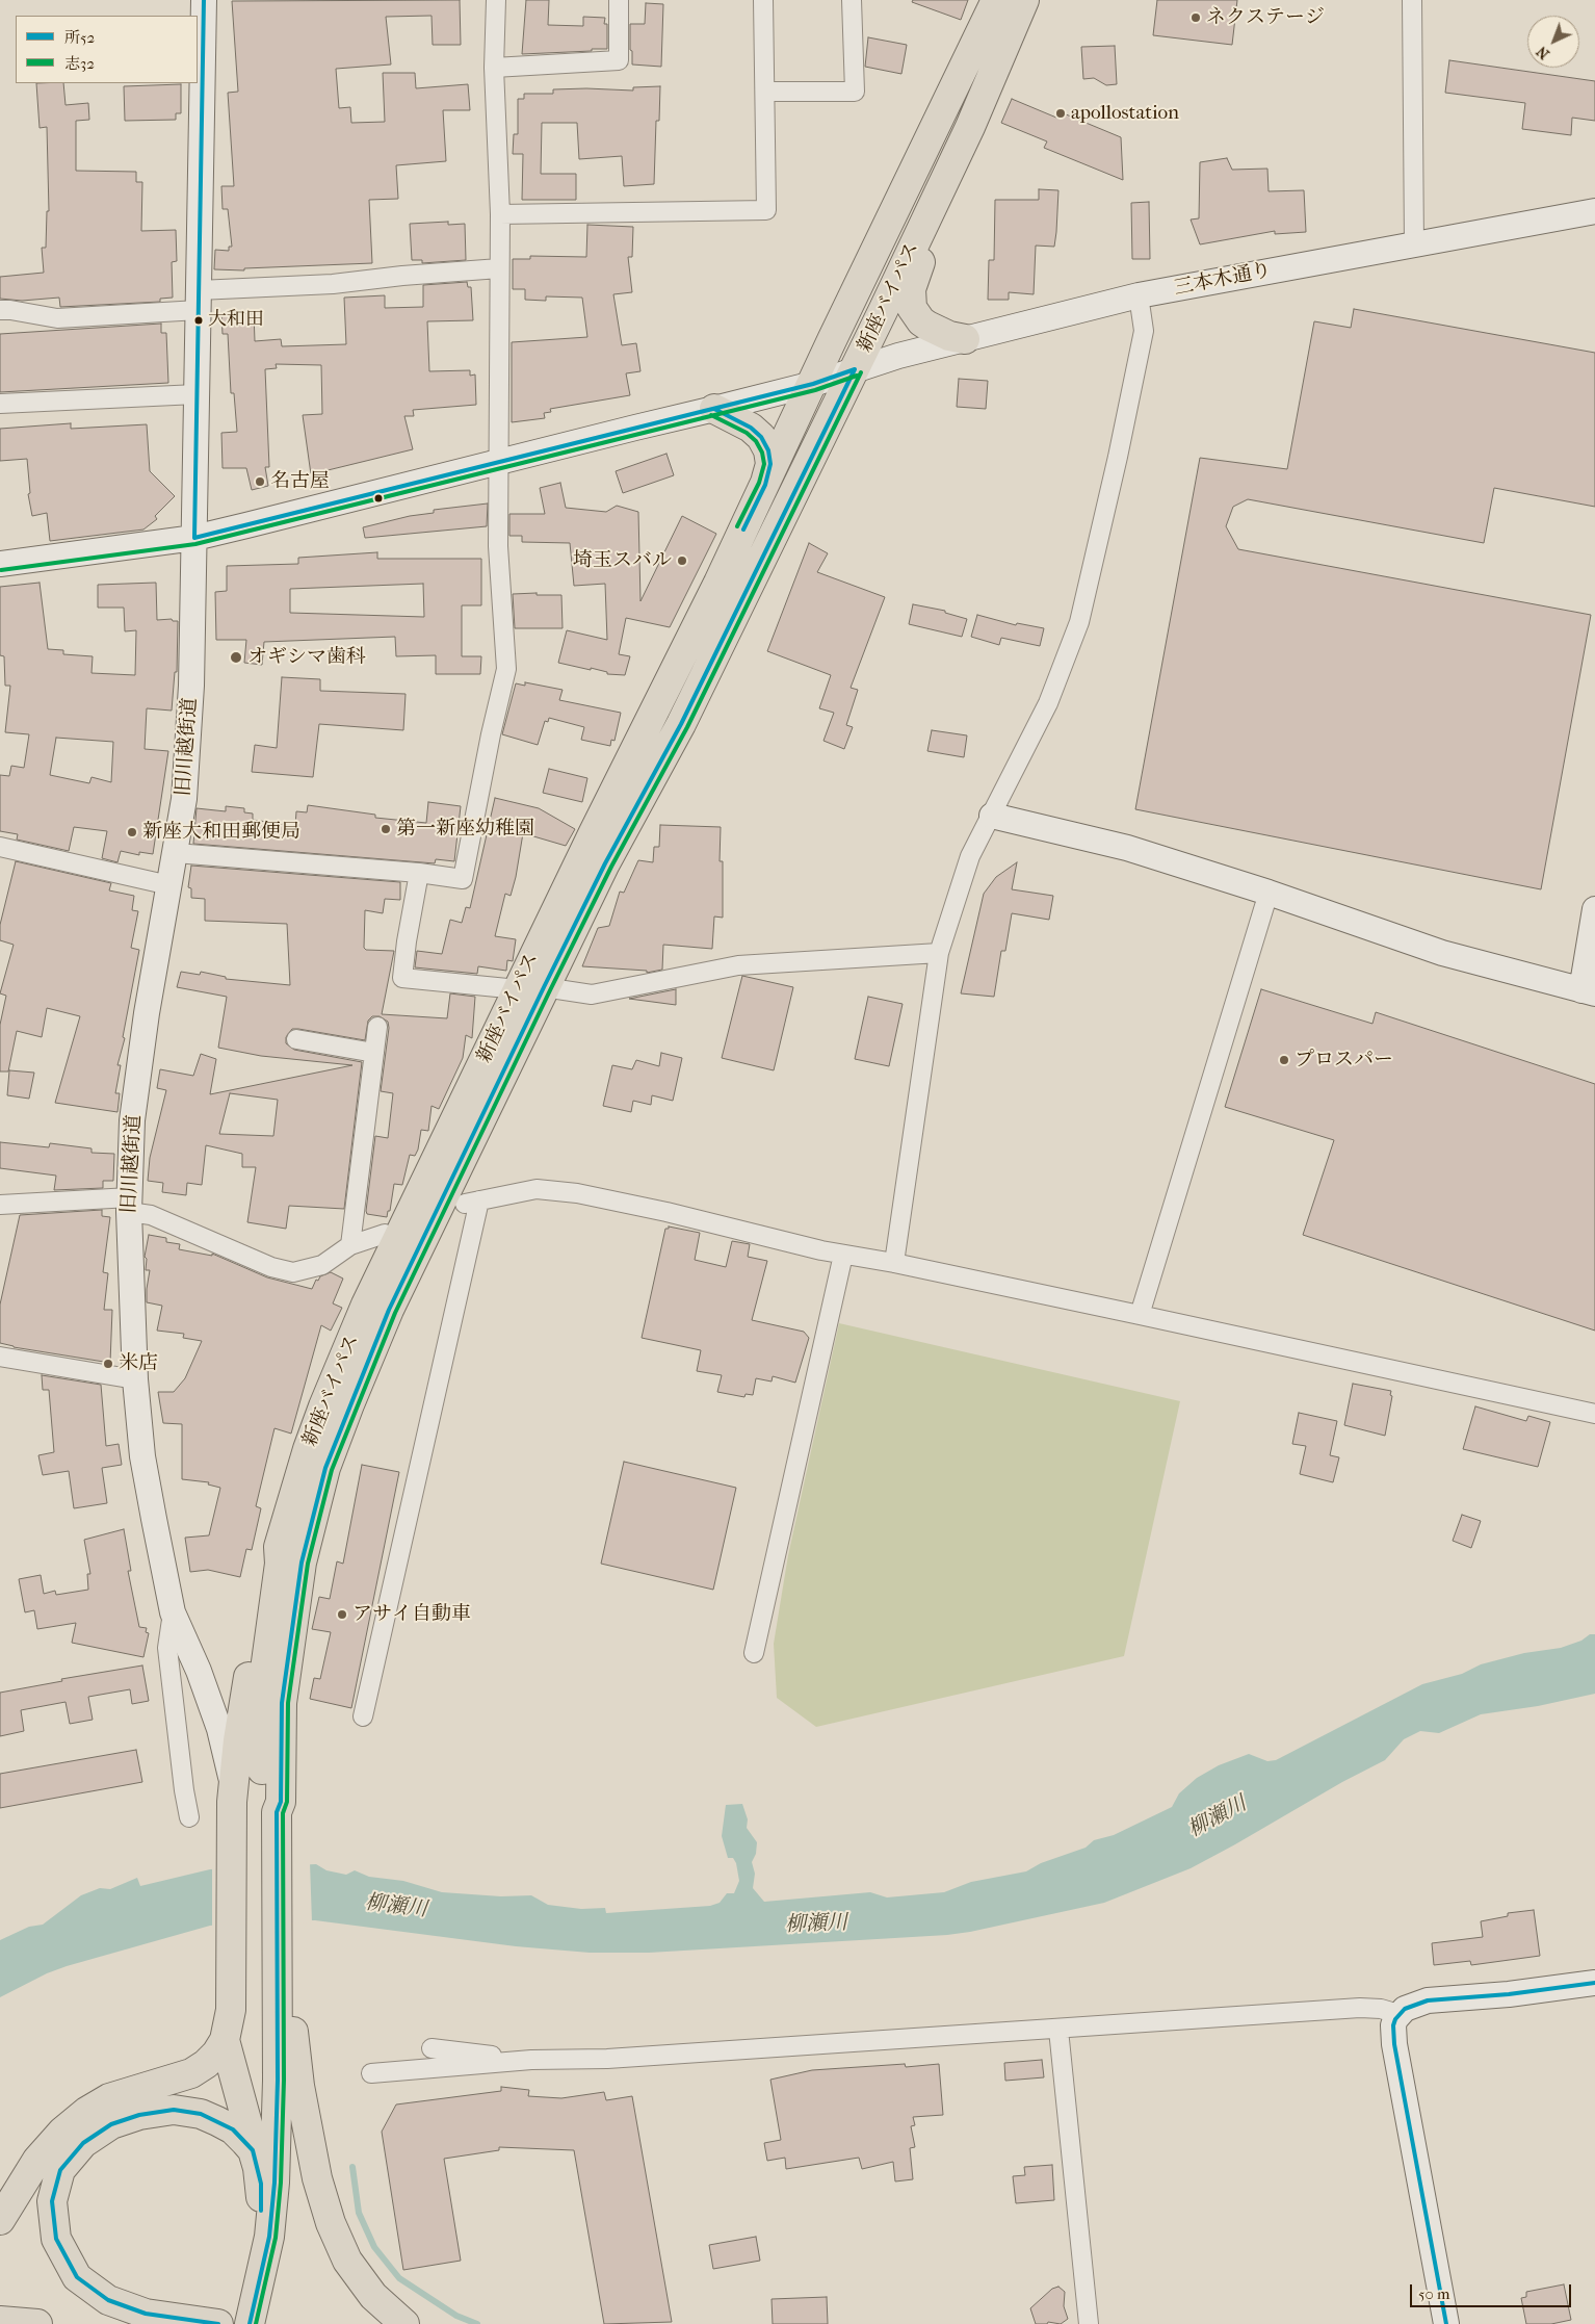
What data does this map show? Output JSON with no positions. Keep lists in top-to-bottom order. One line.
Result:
{"streets":{"highway":["新座バイパス"],"main road":["三本木通り","旧川越街道"]},"crossings":[["三本木通り","新座バイパス"],["三本木通り","旧川越街道"]],"water":["柳瀬川"],"places":["ネクステージ","apollostation","大和田","名古屋","埼玉スバル","オギシマ歯科","第一新座幼稚園","新座大和田郵便局","プロスパー","米店","アサイ自動車"],"lines":["transit line 所52","transit line 志32"],"legend":["所52","志32"],"scale_bar":"50 m","north":"bottom left"}
